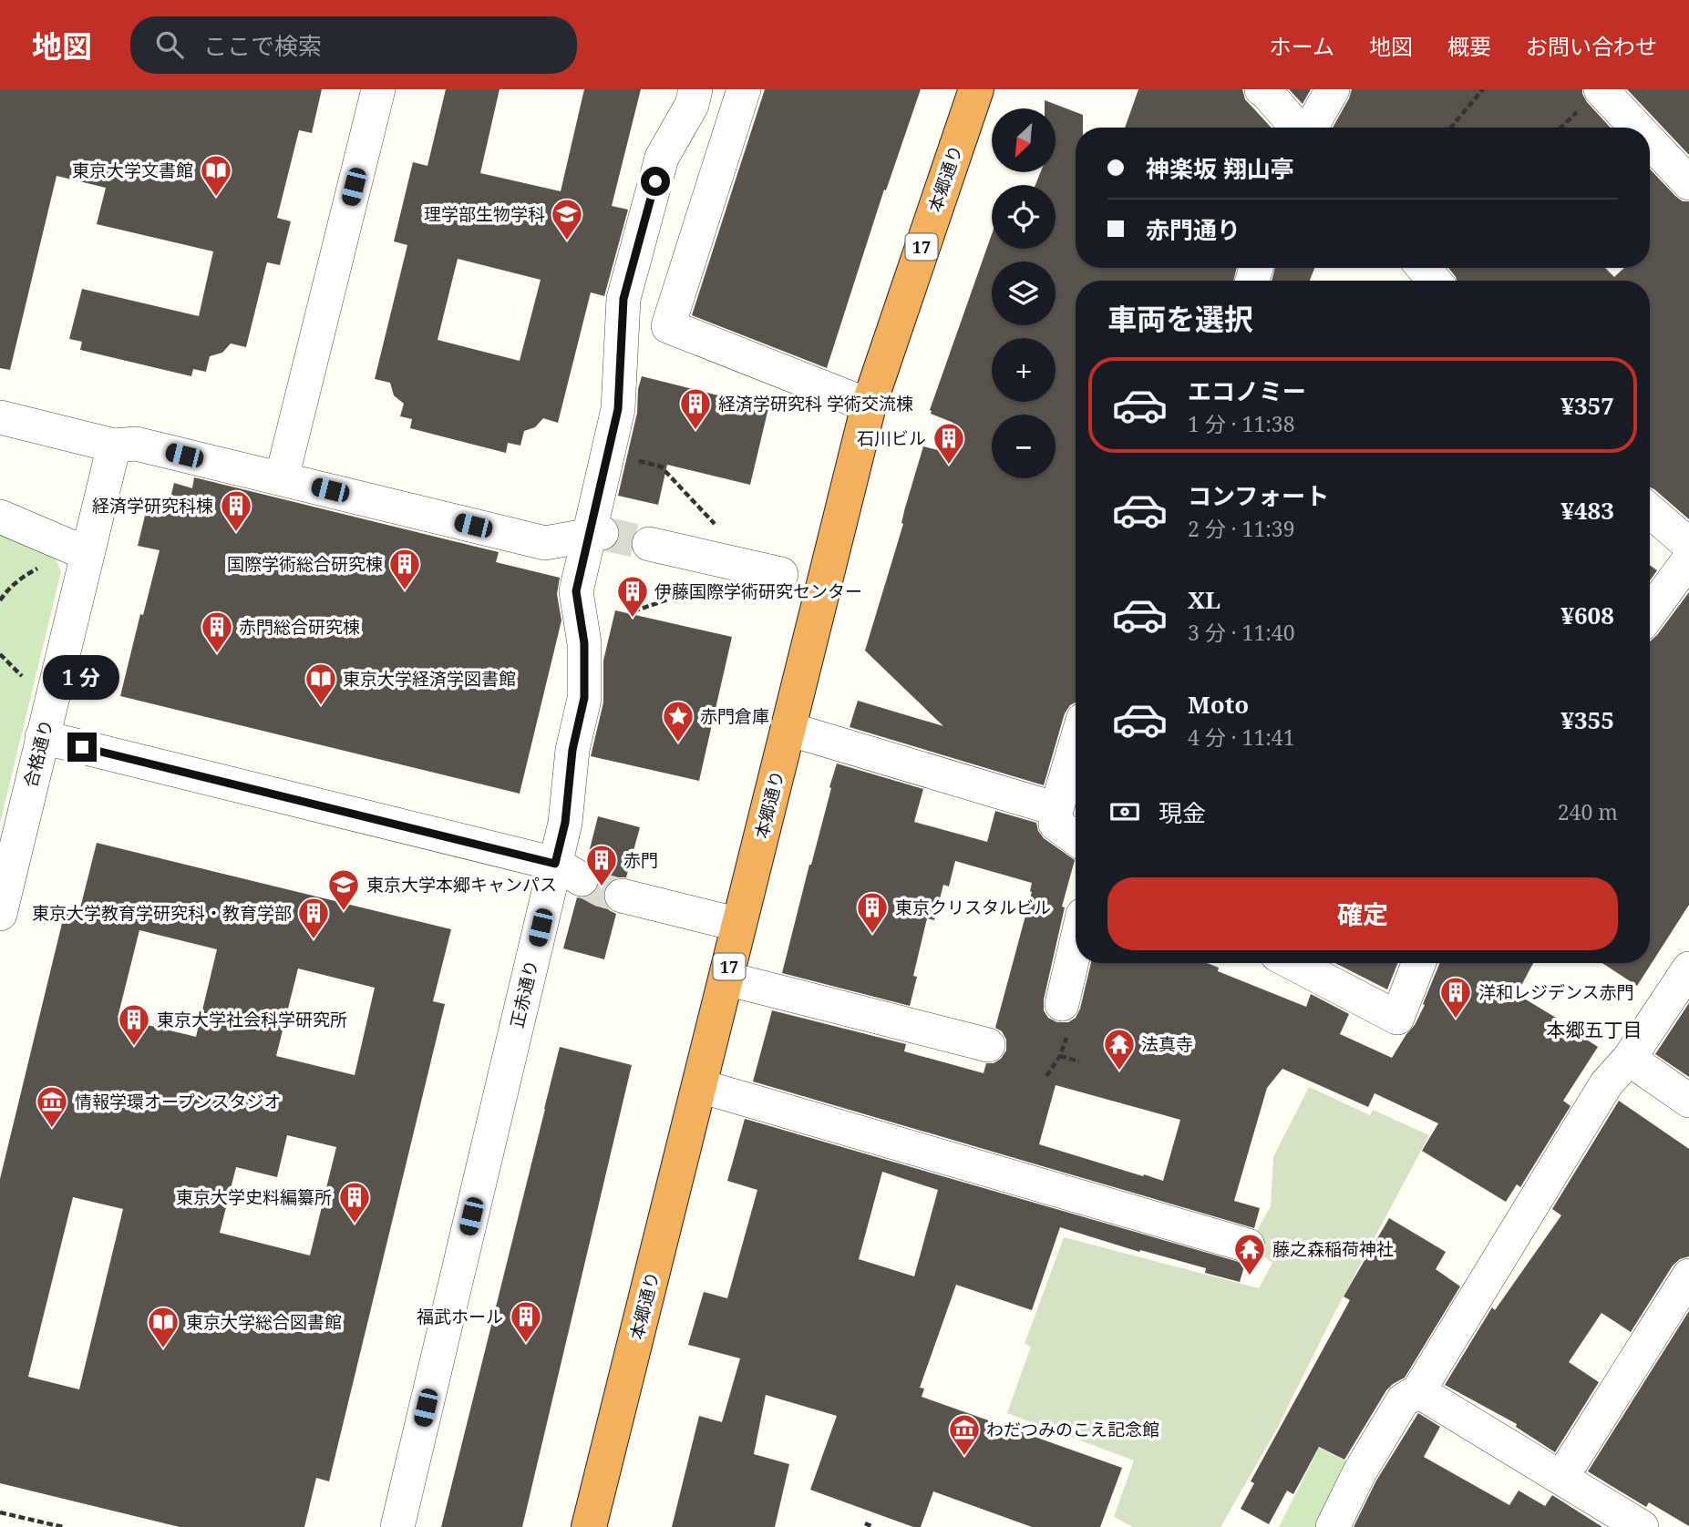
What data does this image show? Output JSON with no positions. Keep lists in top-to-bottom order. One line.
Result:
{"streets":{"highway":["本郷通り","17"],"street":["合格通り","正赤通り"]},"districts":["本郷五丁目"],"places":{"library":["東京大学文書館","東京大学経済学図書館","東京大学総合図書館"],"school or university":["理学部生物学科","東京大学本郷キャンパス"],"building":["経済学研究科 学術交流棟","石川ビル","経済学研究科棟","国際学術総合研究棟","伊藤国際学術研究センター","赤門総合研究棟","赤門","東京クリスタルビル","東京大学教育学研究科・教育学部","洋和レジデンス赤門","東京大学社会科学研究所","東京大学史料編纂所","福武ホール"],"place":["赤門倉庫"],"temple":["法真寺","藤之森稲荷神社"],"museum":["情報学環オープンスタジオ","わだつみのこえ記念館"]},"north":"bottom left","page":{"header":"地図","search":"ここで検索","nav":["ホーム","地図","概要","お問い合わせ"],"map_buttons":["+","−"],"banner":["神楽坂 翔山亭","赤門通り"],"heading":"車両を選択","list":[{"name":"エコノミー","note":"1 分 · 11:38","value":"¥357"},{"name":"コンフォート","note":"2 分 · 11:39","value":"¥483"},{"name":"XL","note":"3 分 · 11:40","value":"¥608"},{"name":"Moto","note":"4 分 · 11:41","value":"¥355"}],"bubble":"1 分","pay":["現金","240 m"],"buttons":"確定"}}
